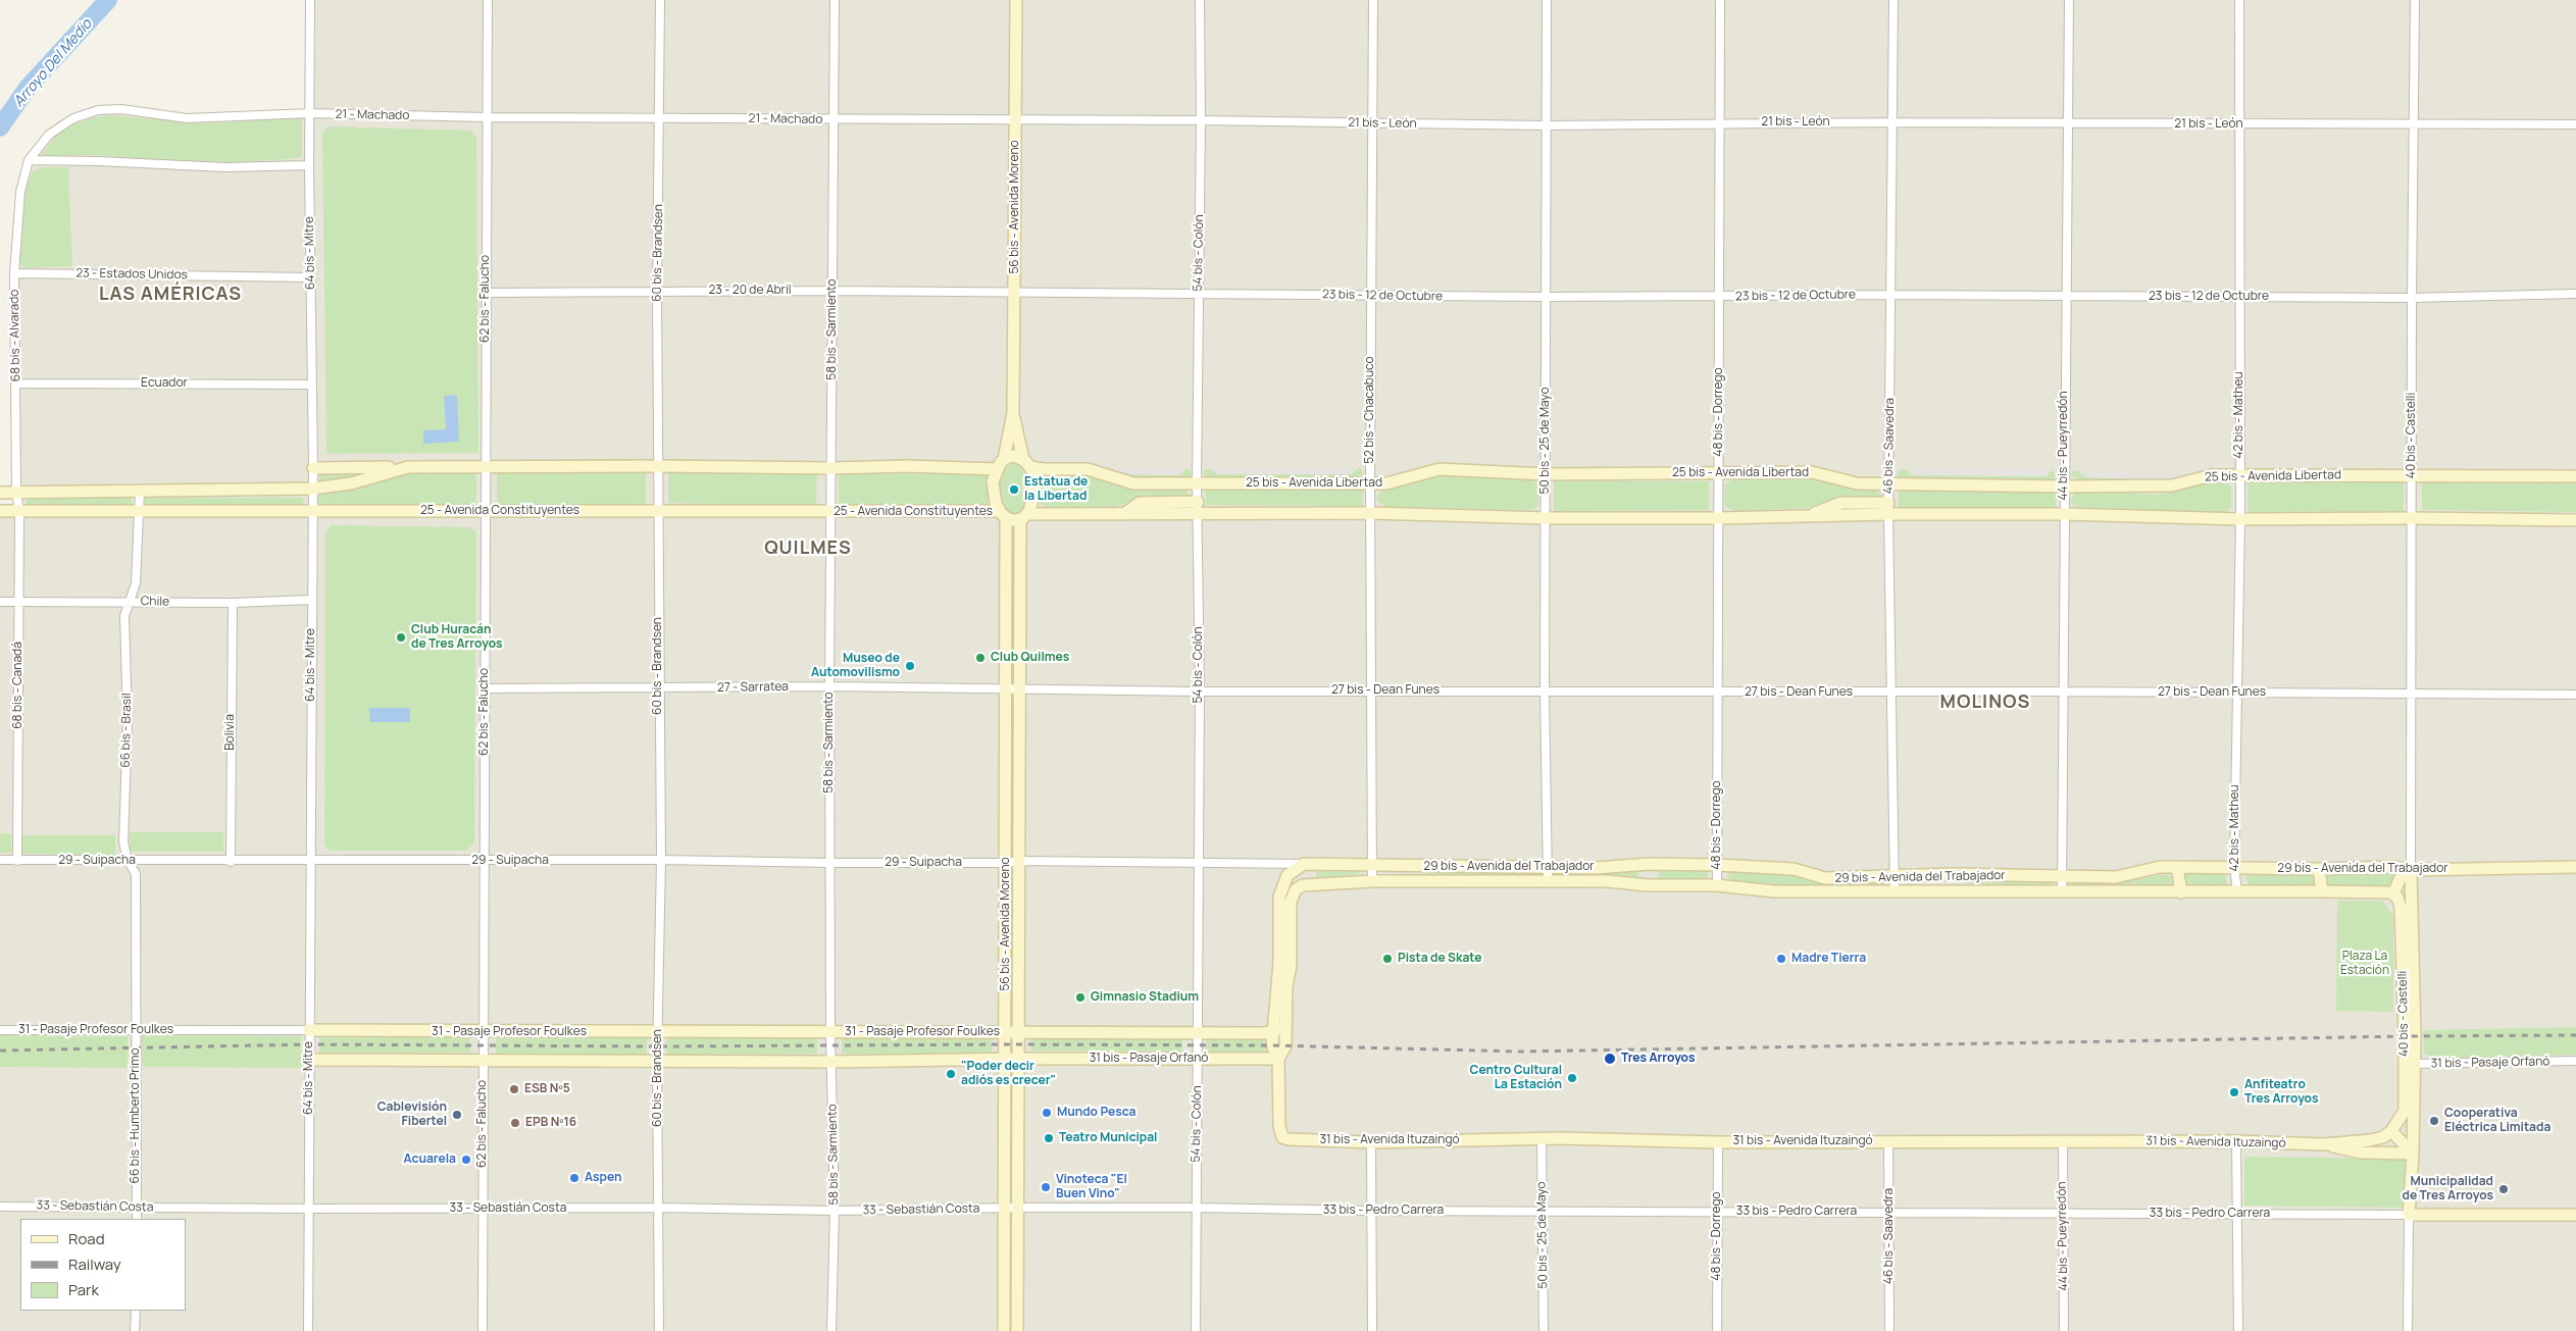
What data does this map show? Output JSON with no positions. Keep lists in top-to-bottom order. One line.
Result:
{"streets":{"main road":["56 bis - Avenida Moreno","40 bis - Castelli","25 bis - Avenida Libertad","25 - Avenida Constituyentes","29 bis - Avenida del Trabajador","31 - Pasaje Profesor Foulkes","31 bis - Pasaje Orfanó","31 bis - Avenida Ituzaingó","33 bis - Pedro Carrera"],"street":["21 - Machado","21 bis - León","64 bis - Mitre","60 bis - Brandsen","54 bis - Colón","23 - Estados Unidos","23 - 20 de Abril","23 bis - 12 de Octubre","62 bis - Falucho","58 bis - Sarmiento","68 bis - Alvarado","Ecuador","52 bis - Chacabuco","48 bis - Dorrego","42 bis - Matheu","50 bis - 25 de Mayo","46 bis - Saavedra","44 bis - Pueyrredón","Chile","68 bis - Canadá","27 - Sarratea","27 bis - Dean Funes","66 bis - Brasil","Bolivia","29 - Suipacha","66 bis - Humberto Primo","33 - Sebastián Costa"]},"crossings":[["21 - Machado","21 bis - León"],["21 - Machado","56 bis - Avenida Moreno"],["21 - Machado","64 bis - Mitre"],["21 - Machado","60 bis - Brandsen"],["21 - Machado","62 bis - Falucho"],["21 - Machado","58 bis - Sarmiento"],["21 - Machado","68 bis - Alvarado"],["21 bis - León","56 bis - Avenida Moreno"],["21 bis - León","54 bis - Colón"],["21 bis - León","52 bis - Chacabuco"],["21 bis - León","48 bis - Dorrego"],["21 bis - León","42 bis - Matheu"],["21 bis - León","40 bis - Castelli"],["21 bis - León","50 bis - 25 de Mayo"],["21 bis - León","46 bis - Saavedra"],["21 bis - León","44 bis - Pueyrredón"],["56 bis - Avenida Moreno","23 - 20 de Abril"],["56 bis - Avenida Moreno","23 bis - 12 de Octubre"],["56 bis - Avenida Moreno","25 bis - Avenida Libertad"],["56 bis - Avenida Moreno","25 - Avenida Constituyentes"],["56 bis - Avenida Moreno","27 - Sarratea"],["56 bis - Avenida Moreno","27 bis - Dean Funes"],["56 bis - Avenida Moreno","29 - Suipacha"],["56 bis - Avenida Moreno","29 bis - Avenida del Trabajador"],["56 bis - Avenida Moreno","31 - Pasaje Profesor Foulkes"],["56 bis - Avenida Moreno","31 bis - Pasaje Orfanó"],["56 bis - Avenida Moreno","33 - Sebastián Costa"],["56 bis - Avenida Moreno","33 bis - Pedro Carrera"],["64 bis - Mitre","23 - Estados Unidos"],["64 bis - Mitre","Ecuador"],["64 bis - Mitre","25 - Avenida Constituyentes"],["64 bis - Mitre","Chile"],["64 bis - Mitre","29 - Suipacha"],["64 bis - Mitre","31 - Pasaje Profesor Foulkes"],["64 bis - Mitre","33 - Sebastián Costa"],["60 bis - Brandsen","23 - 20 de Abril"],["60 bis - Brandsen","25 - Avenida Constituyentes"],["60 bis - Brandsen","27 - Sarratea"],["60 bis - Brandsen","29 - Suipacha"],["60 bis - Brandsen","31 - Pasaje Profesor Foulkes"],["60 bis - Brandsen","33 - Sebastián Costa"],["54 bis - Colón","23 bis - 12 de Octubre"],["54 bis - Colón","25 bis - Avenida Libertad"],["54 bis - Colón","27 bis - Dean Funes"],["54 bis - Colón","29 bis - Avenida del Trabajador"],["54 bis - Colón","31 bis - Pasaje Orfanó"],["54 bis - Colón","33 bis - Pedro Carrera"],["23 - Estados Unidos","68 bis - Alvarado"],["23 - 20 de Abril","23 bis - 12 de Octubre"],["23 - 20 de Abril","62 bis - Falucho"],["23 - 20 de Abril","58 bis - Sarmiento"],["23 bis - 12 de Octubre","52 bis - Chacabuco"],["23 bis - 12 de Octubre","48 bis - Dorrego"],["23 bis - 12 de Octubre","42 bis - Matheu"],["23 bis - 12 de Octubre","40 bis - Castelli"],["23 bis - 12 de Octubre","50 bis - 25 de Mayo"],["23 bis - 12 de Octubre","46 bis - Saavedra"],["23 bis - 12 de Octubre","44 bis - Pueyrredón"],["62 bis - Falucho","25 - Avenida Constituyentes"],["62 bis - Falucho","27 - Sarratea"],["62 bis - Falucho","29 - Suipacha"],["62 bis - Falucho","31 - Pasaje Profesor Foulkes"],["62 bis - Falucho","33 - Sebastián Costa"],["58 bis - Sarmiento","25 - Avenida Constituyentes"],["58 bis - Sarmiento","27 - Sarratea"],["58 bis - Sarmiento","29 - Suipacha"],["58 bis - Sarmiento","31 - Pasaje Profesor Foulkes"],["58 bis - Sarmiento","33 - Sebastián Costa"],["68 bis - Alvarado","Ecuador"],["68 bis - Alvarado","25 - Avenida Constituyentes"],["68 bis - Alvarado","68 bis - Canadá"],["52 bis - Chacabuco","25 bis - Avenida Libertad"],["52 bis - Chacabuco","27 bis - Dean Funes"],["52 bis - Chacabuco","29 bis - Avenida del Trabajador"],["48 bis - Dorrego","25 bis - Avenida Libertad"],["48 bis - Dorrego","27 bis - Dean Funes"],["48 bis - Dorrego","29 bis - Avenida del Trabajador"],["48 bis - Dorrego","31 bis - Avenida Ituzaingó"],["48 bis - Dorrego","33 bis - Pedro Carrera"],["42 bis - Matheu","25 bis - Avenida Libertad"],["42 bis - Matheu","27 bis - Dean Funes"],["42 bis - Matheu","29 bis - Avenida del Trabajador"],["40 bis - Castelli","25 bis - Avenida Libertad"],["40 bis - Castelli","27 bis - Dean Funes"],["40 bis - Castelli","29 bis - Avenida del Trabajador"],["40 bis - Castelli","31 bis - Pasaje Orfanó"],["40 bis - Castelli","31 bis - Avenida Ituzaingó"],["40 bis - Castelli","33 bis - Pedro Carrera"],["50 bis - 25 de Mayo","25 bis - Avenida Libertad"],["50 bis - 25 de Mayo","27 bis - Dean Funes"],["50 bis - 25 de Mayo","29 bis - Avenida del Trabajador"],["50 bis - 25 de Mayo","31 bis - Avenida Ituzaingó"],["50 bis - 25 de Mayo","33 bis - Pedro Carrera"],["46 bis - Saavedra","25 bis - Avenida Libertad"],["46 bis - Saavedra","27 bis - Dean Funes"],["46 bis - Saavedra","29 bis - Avenida del Trabajador"],["46 bis - Saavedra","31 bis - Avenida Ituzaingó"],["46 bis - Saavedra","33 bis - Pedro Carrera"],["44 bis - Pueyrredón","25 bis - Avenida Libertad"],["44 bis - Pueyrredón","27 bis - Dean Funes"],["44 bis - Pueyrredón","29 bis - Avenida del Trabajador"],["44 bis - Pueyrredón","31 bis - Avenida Ituzaingó"],["44 bis - Pueyrredón","33 bis - Pedro Carrera"],["25 bis - Avenida Libertad","25 - Avenida Constituyentes"],["25 - Avenida Constituyentes","68 bis - Canadá"],["Chile","68 bis - Canadá"],["Chile","66 bis - Brasil"],["Chile","Bolivia"],["68 bis - Canadá","29 - Suipacha"],["27 - Sarratea","27 bis - Dean Funes"],["66 bis - Brasil","29 - Suipacha"],["66 bis - Brasil","66 bis - Humberto Primo"],["Bolivia","29 - Suipacha"],["29 - Suipacha","29 bis - Avenida del Trabajador"],["29 - Suipacha","66 bis - Humberto Primo"],["31 - Pasaje Profesor Foulkes","66 bis - Humberto Primo"],["31 bis - Pasaje Orfanó","31 bis - Avenida Ituzaingó"],["66 bis - Humberto Primo","33 - Sebastián Costa"],["33 - Sebastián Costa","33 bis - Pedro Carrera"]],"districts":["LAS AMÉRICAS","QUILMES","MOLINOS"],"water":["Arroyo Del Medio"],"parks":["Plaza La Estación"],"places":["Estatua de la Libertad","Club Huracán de Tres Arroyos","Club Quilmes","Museo de Automovilismo","Pista de Skate","Madre Tierra","Gimnasio Stadium","Tres Arroyos","\"Poder decir adiós es crecer\"","Centro Cultural La Estación","ESB Nº5","Anfiteatro Tres Arroyos","Mundo Pesca","Cablevisión Fibertel","Cooperativa Eléctrica Limitada","EPB Nº16","Teatro Municipal","Acuarela","Aspen","Vinoteca \"El Buen Vino\"","Municipalidad de Tres Arroyos"],"legend":["Road","Railway","Park"]}
